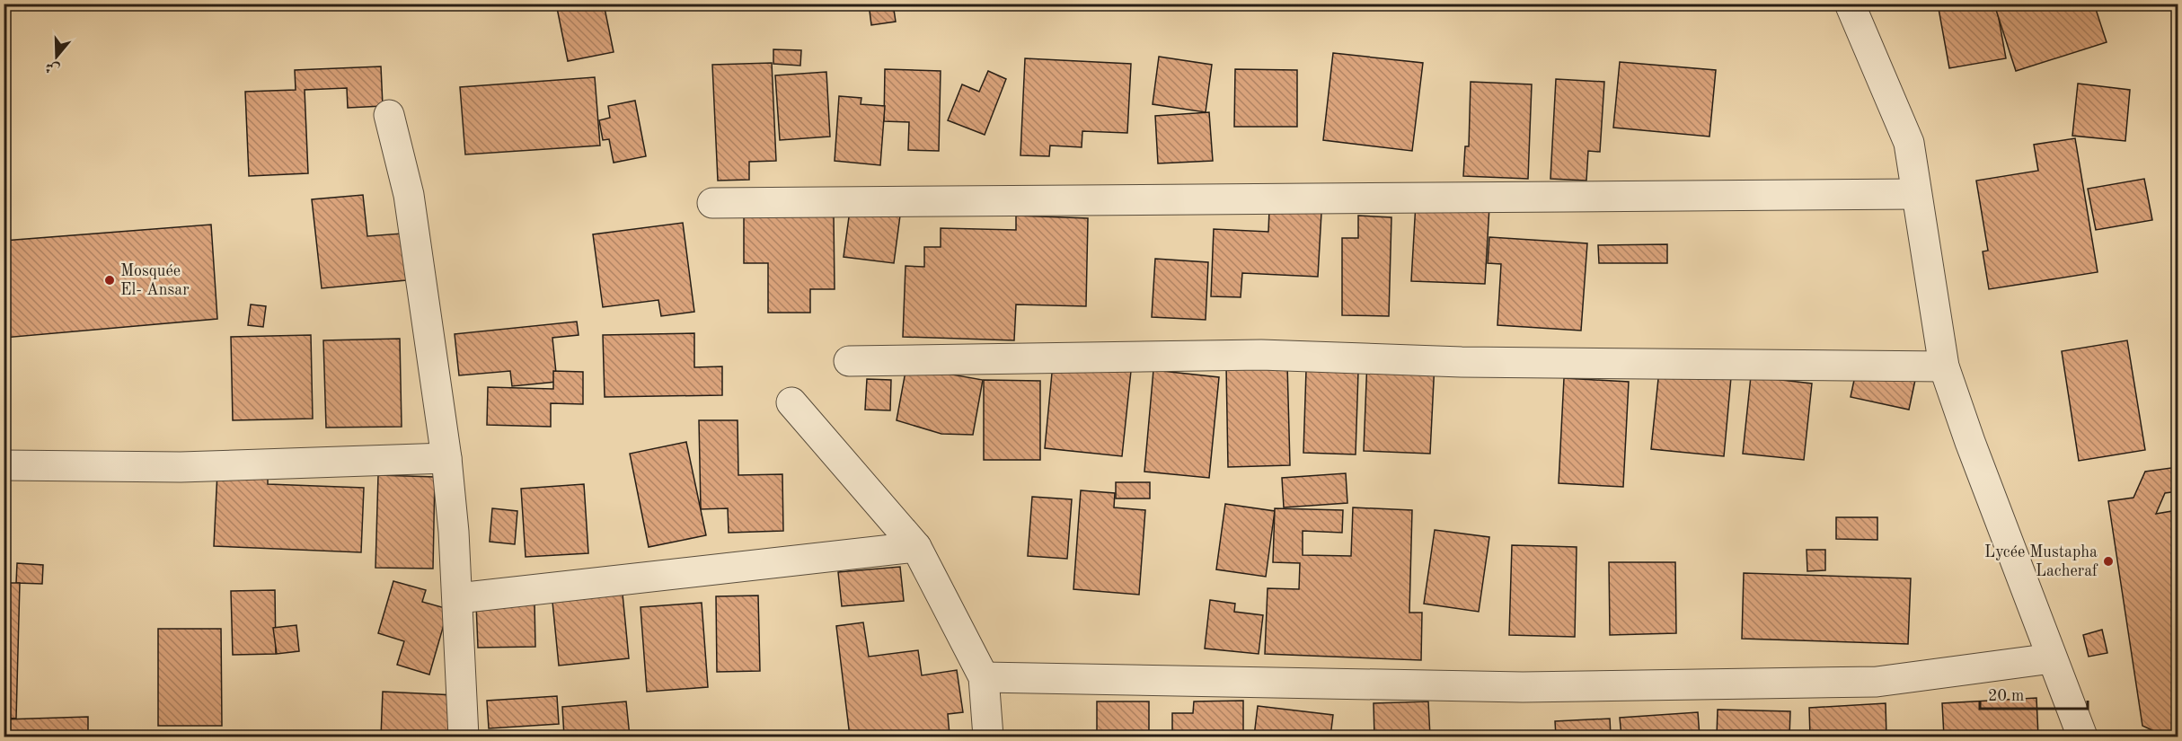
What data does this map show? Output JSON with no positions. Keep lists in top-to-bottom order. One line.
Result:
{"places":["Mosquée El- Ansar","Lycée Mustapha Lacheraf"],"scale_bar":"20 m","north":"bottom"}
